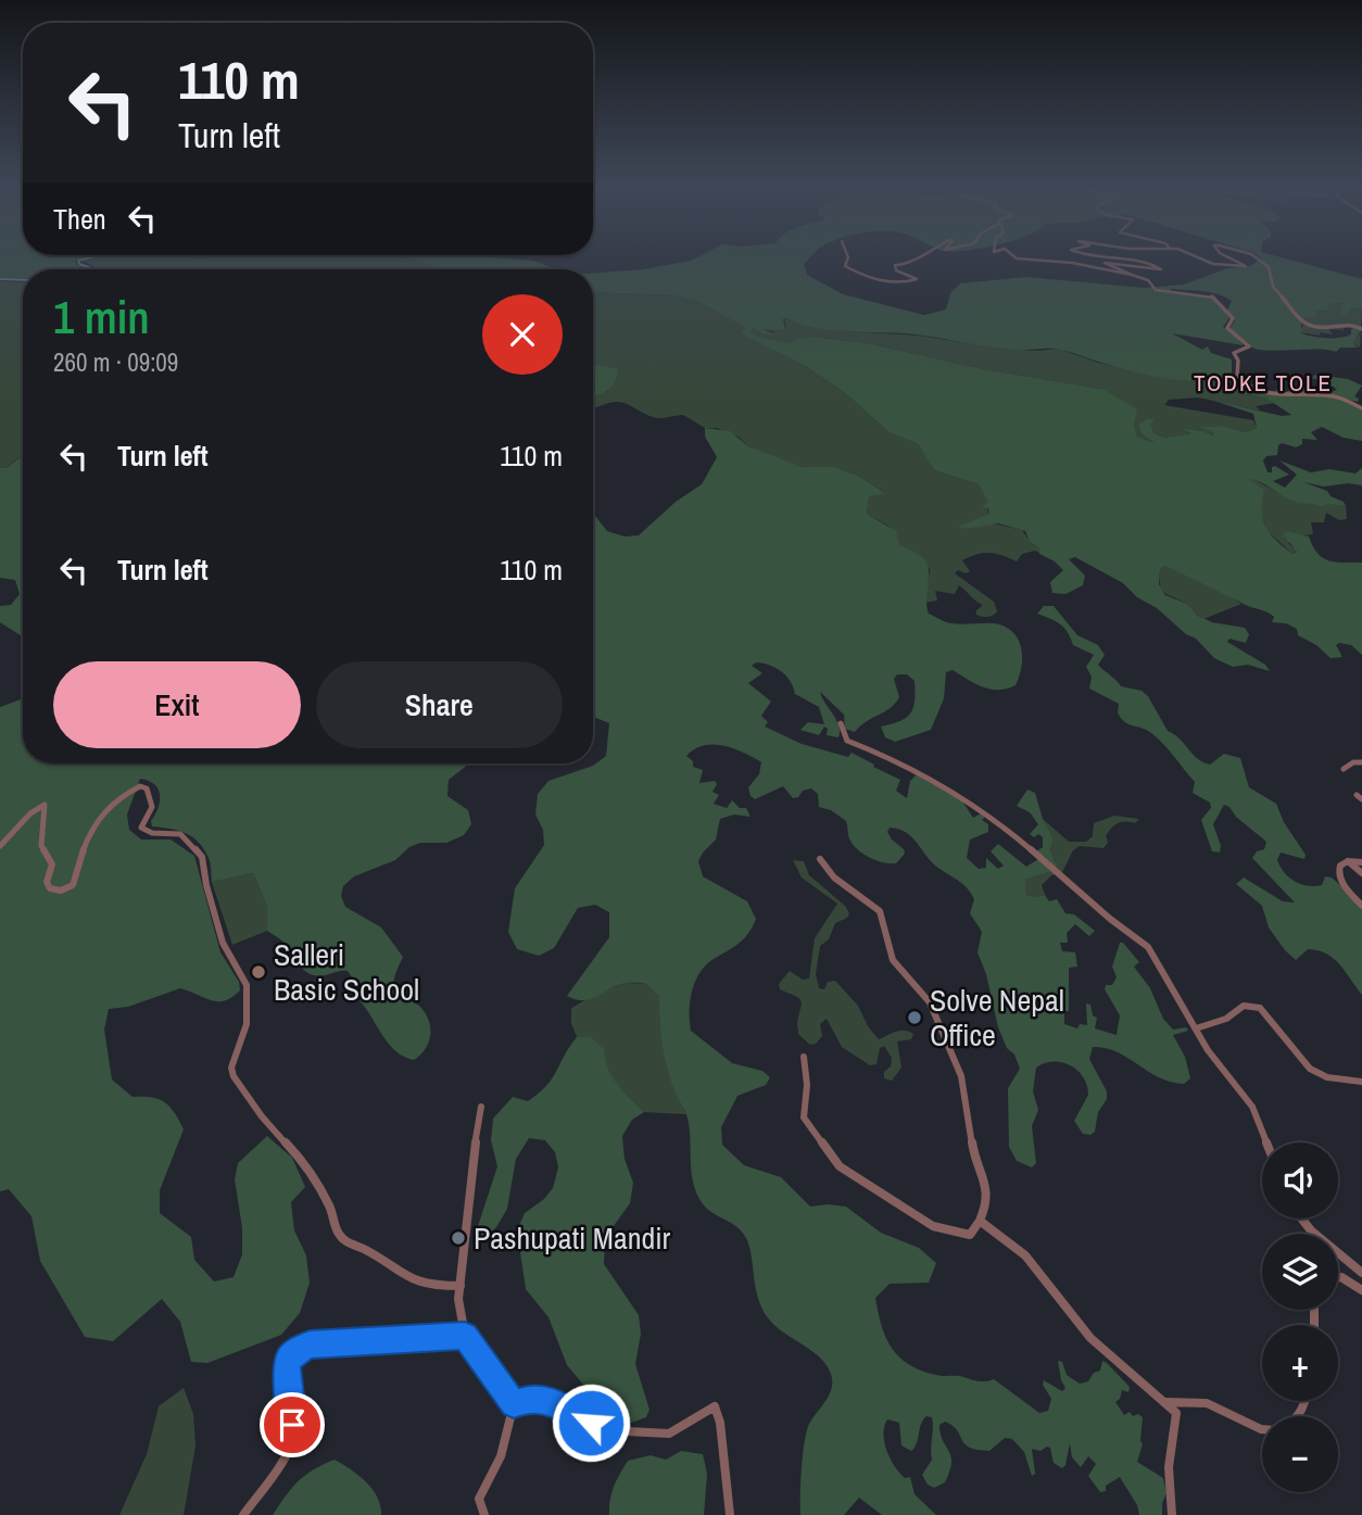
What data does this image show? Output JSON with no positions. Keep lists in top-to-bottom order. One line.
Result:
{"districts":["TODKE TOLE"],"places":["Salleri Basic School","Solve Nepal Office","Pashupati Mandir"],"page":{"turn":["110 m","Turn left"],"then":"Then","heading":["1 min","260 m · 09:09"],"list":[{"name":"Turn left","value":"110 m"},{"name":"Turn left","value":"110 m"}],"buttons":["Exit","Share"],"map_buttons":["+","−"]}}
